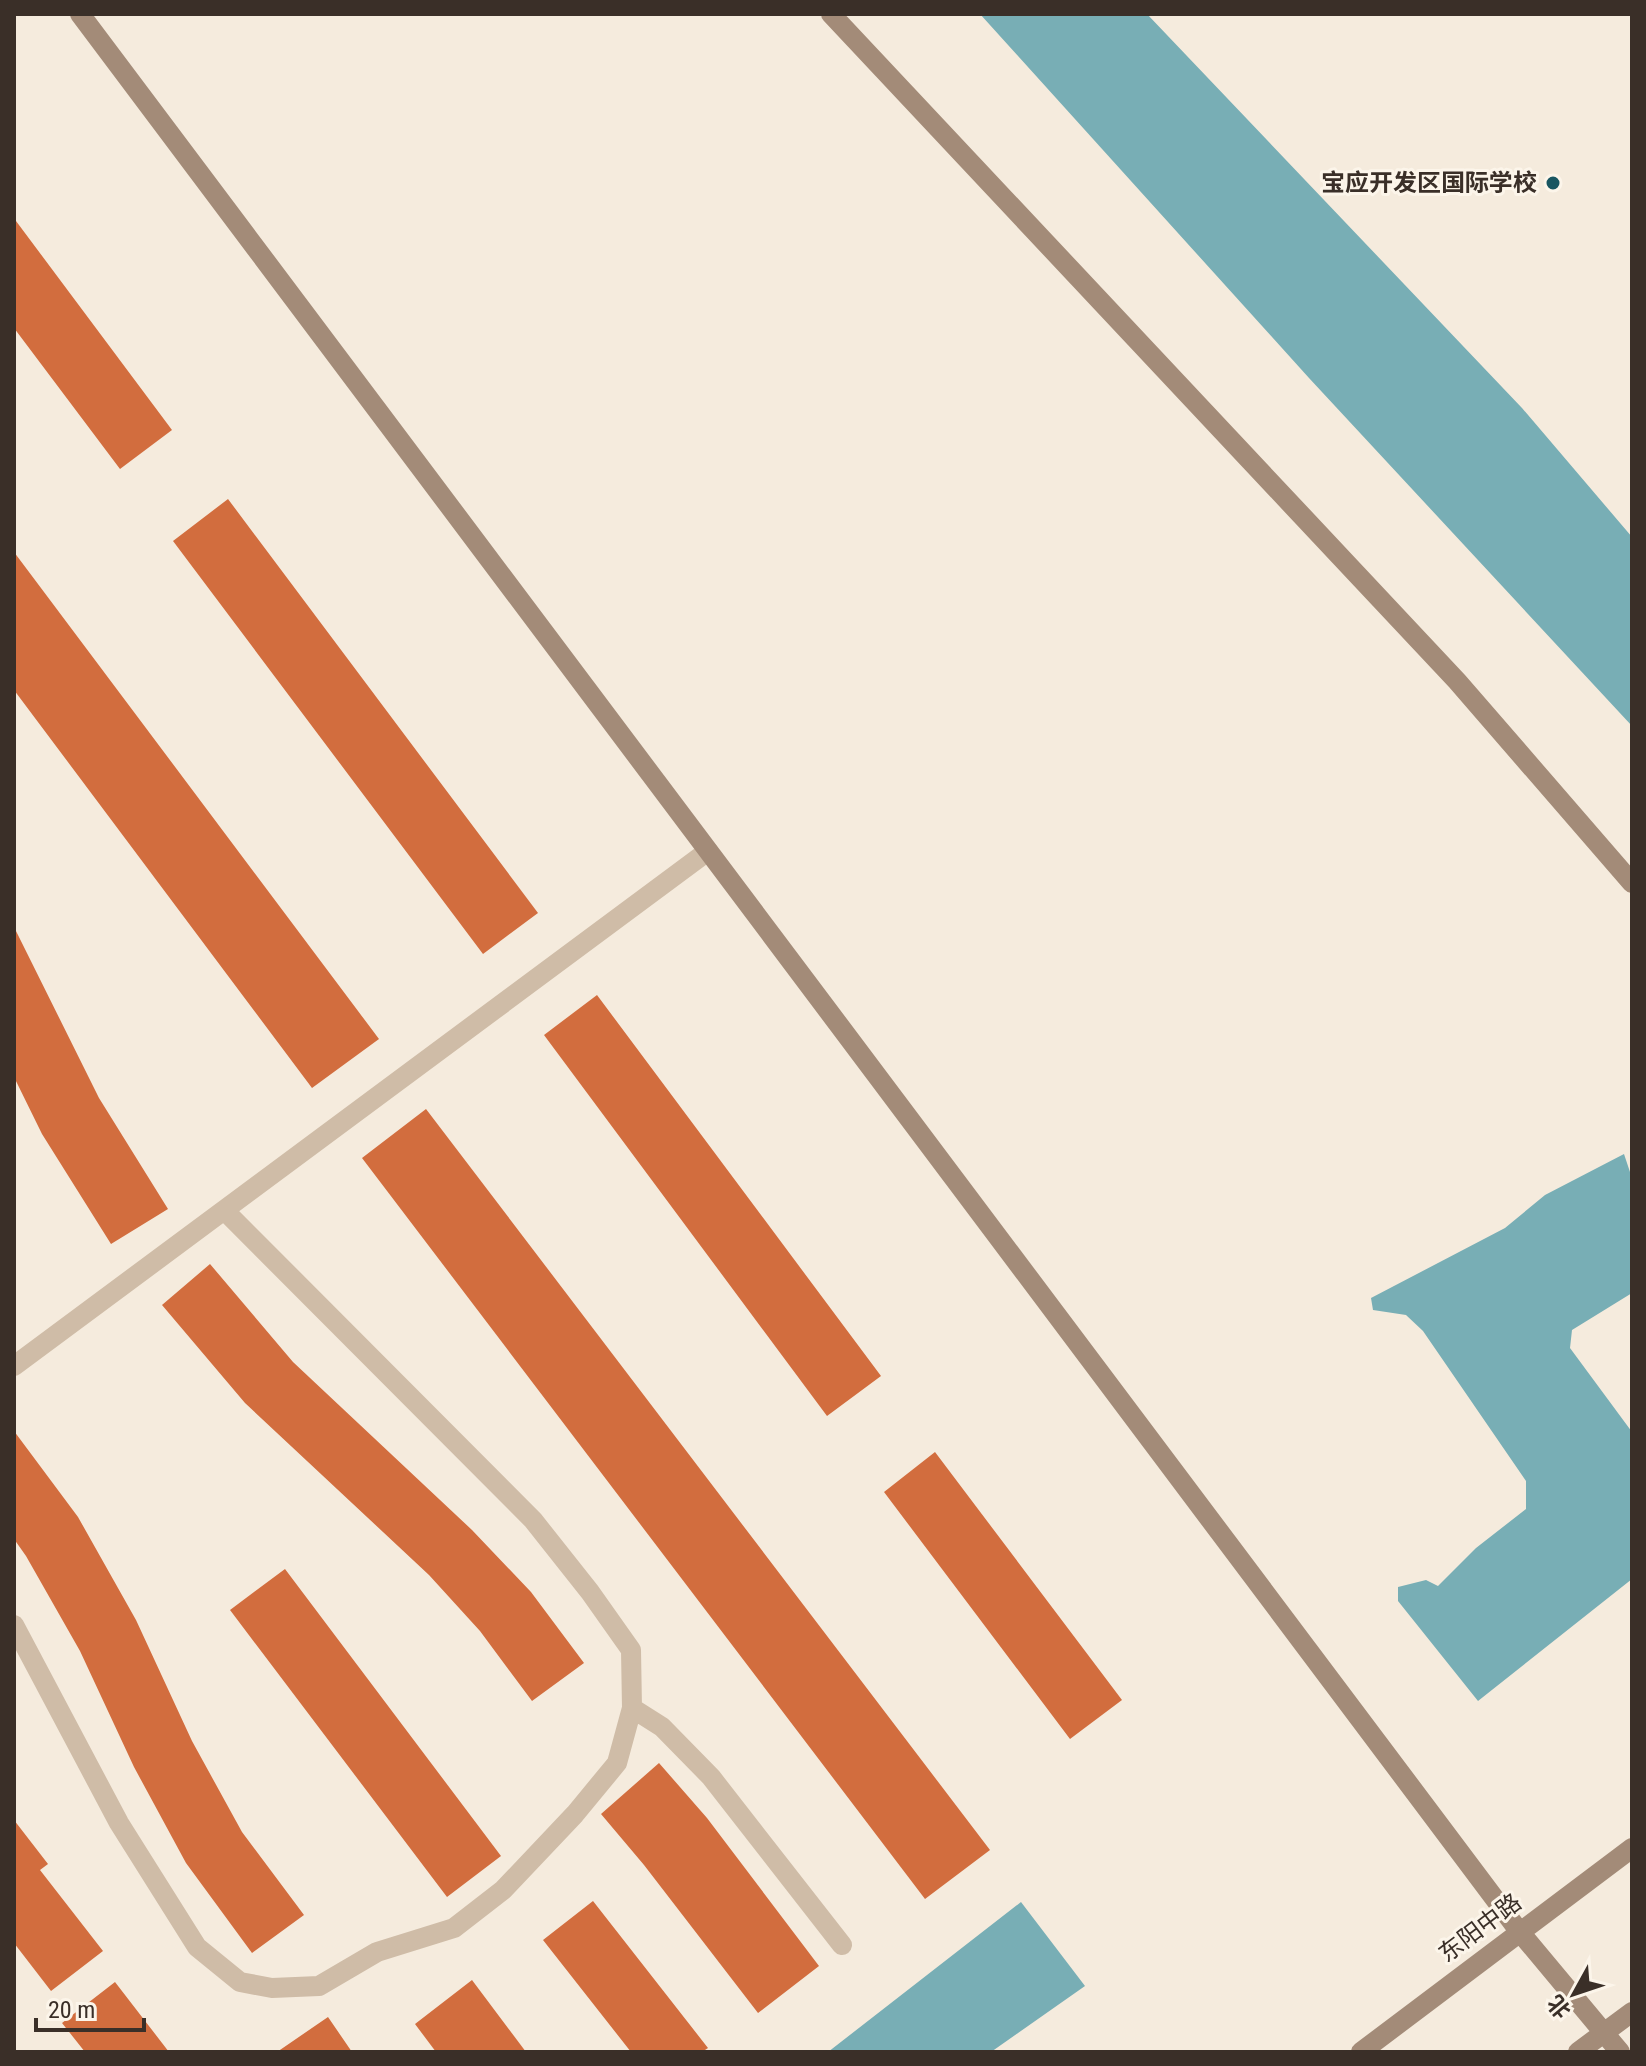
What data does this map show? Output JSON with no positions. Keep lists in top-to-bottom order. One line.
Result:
{"streets":{"street":["东阳中路"]},"places":["宝应开发区国际学校"],"scale_bar":"20 m","north":"bottom left"}
